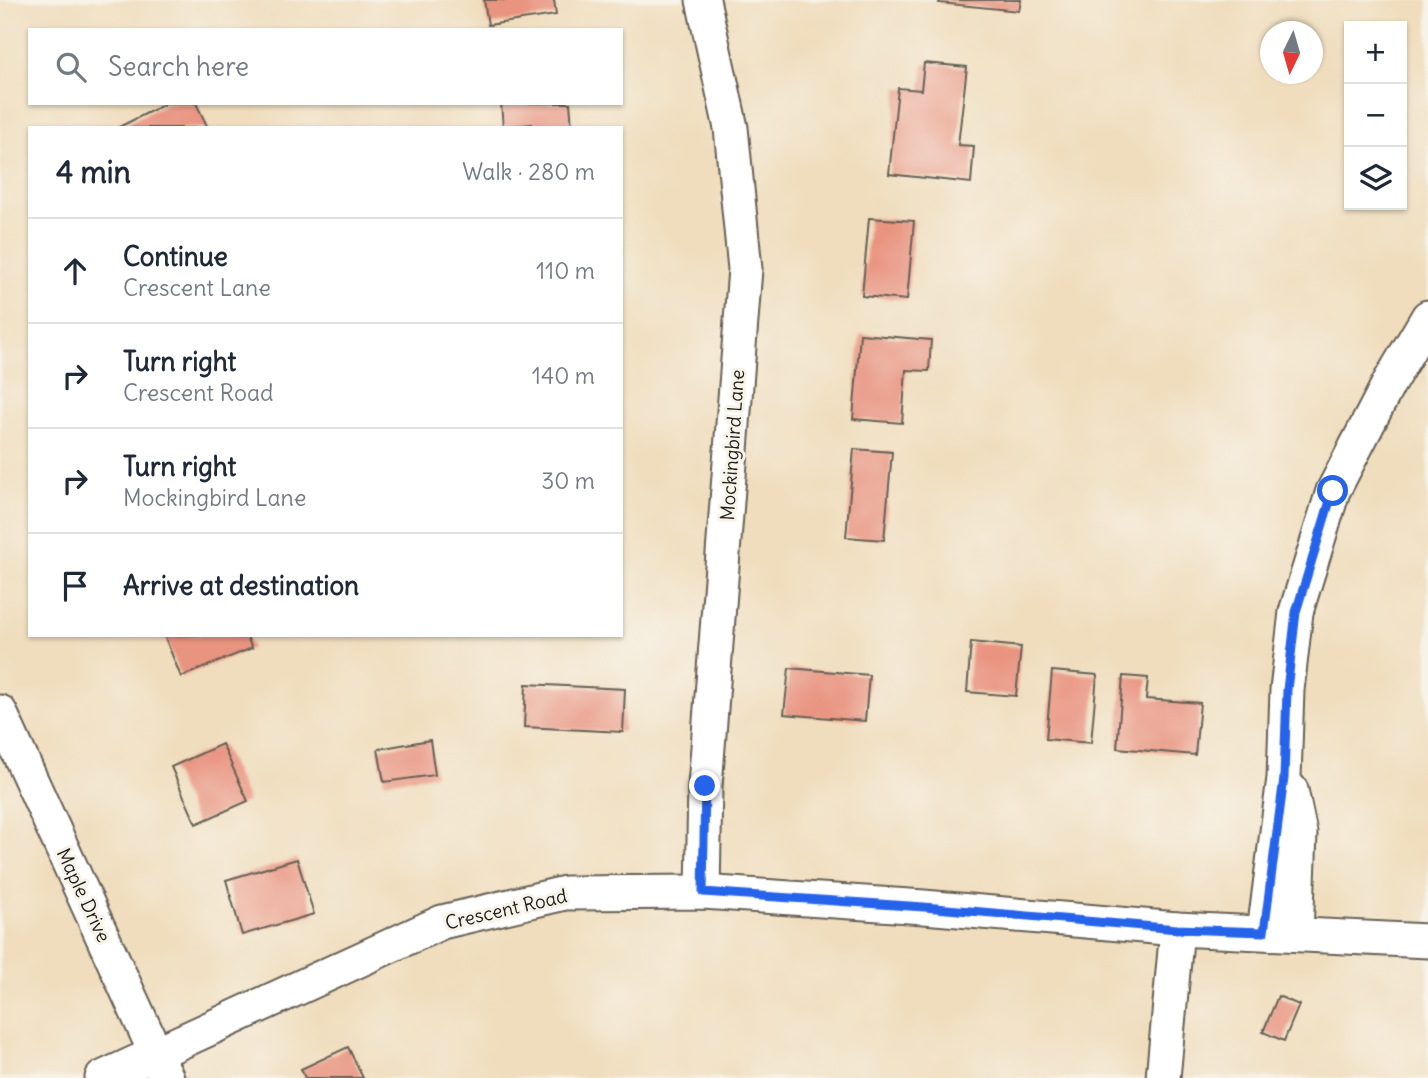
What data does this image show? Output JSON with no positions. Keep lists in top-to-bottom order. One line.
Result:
{"streets":{"street":["Mockingbird Lane","Maple Drive","Crescent Road"]},"crossings":[["Mockingbird Lane","Crescent Road"],["Maple Drive","Crescent Road"]],"north":"bottom","page":{"map_buttons":["+","−"],"search":"Search here","heading":["4 min","Walk · 280 m"],"list":[["Continue","Crescent Lane","110 m"],["Turn right","Crescent Road","140 m"],["Turn right","Mockingbird Lane","30 m"],"Arrive at destination"]}}
